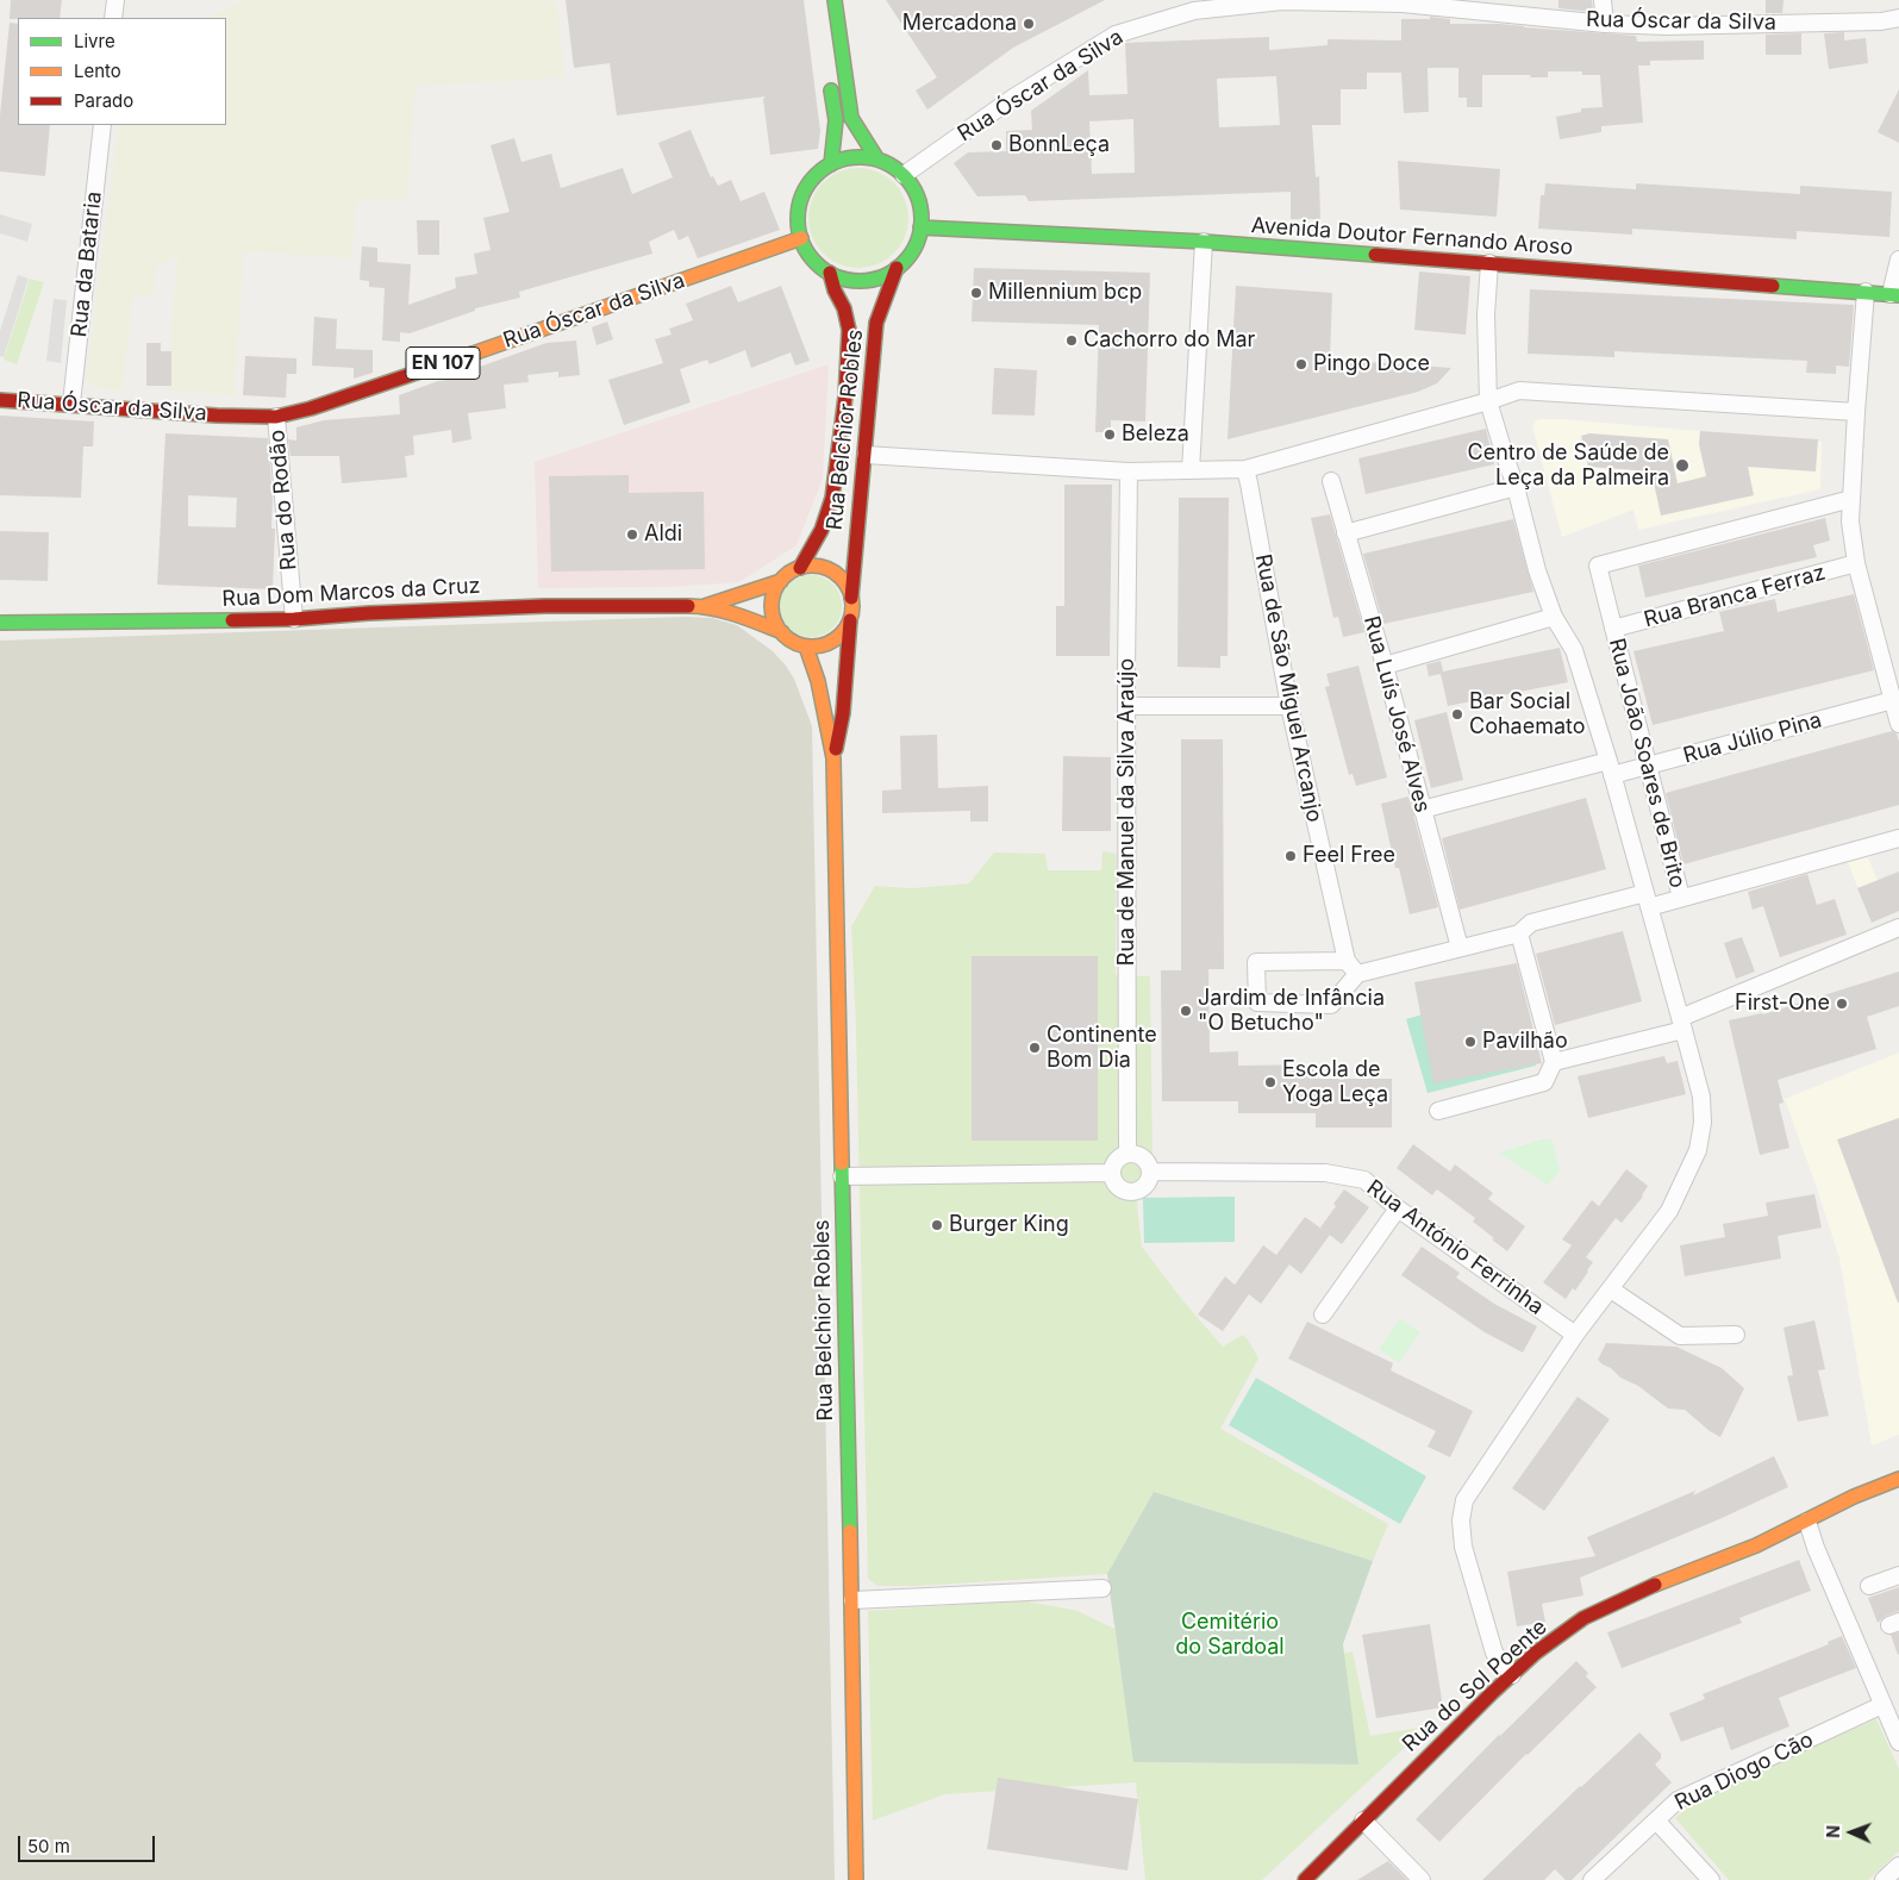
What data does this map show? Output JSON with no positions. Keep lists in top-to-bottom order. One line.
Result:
{"streets":{"main road":["Rua Óscar da Silva","Avenida Doutor Fernando Aroso","EN 107","Rua Belchior Robles","Rua Dom Marcos da Cruz","Rua do Sol Poente"],"street":["Rua da Bataria","Rua do Rodão","Rua Branca Ferraz","Rua de São Miguel Arcanjo","Rua Luís José Alves","Rua Júlio Pina","Rua João Soares de Brito","Rua de Manuel da Silva Araújo","Rua António Ferrinha","Rua Diogo Cão"]},"crossings":[["Rua Óscar da Silva","Avenida Doutor Fernando Aroso"],["Rua Óscar da Silva","Rua da Bataria"],["Rua Óscar da Silva","Rua Belchior Robles"],["Rua Óscar da Silva","Rua do Rodão"],["Avenida Doutor Fernando Aroso","Rua Belchior Robles"],["Rua Belchior Robles","Rua Dom Marcos da Cruz"],["Rua do Rodão","Rua Dom Marcos da Cruz"],["Rua Branca Ferraz","Rua João Soares de Brito"],["Rua Luís José Alves","Rua Júlio Pina"],["Rua Júlio Pina","Rua João Soares de Brito"],["Rua de Manuel da Silva Araújo","Rua António Ferrinha"]],"parks":["Cemitério do Sardoal"],"places":["Mercadona","BonnLeça","Millennium bcp","Cachorro do Mar","Pingo Doce","Beleza","Centro de Saúde de Leça da Palmeira","Aldi","Bar Social Cohaemato","Feel Free","First-One","Jardim de Infância \"O Betucho\"","Pavilhão","Continente Bom Dia","Escola de Yoga Leça","Burger King"],"legend":["Livre","Lento","Parado"],"scale_bar":"50 m","north":"left"}
